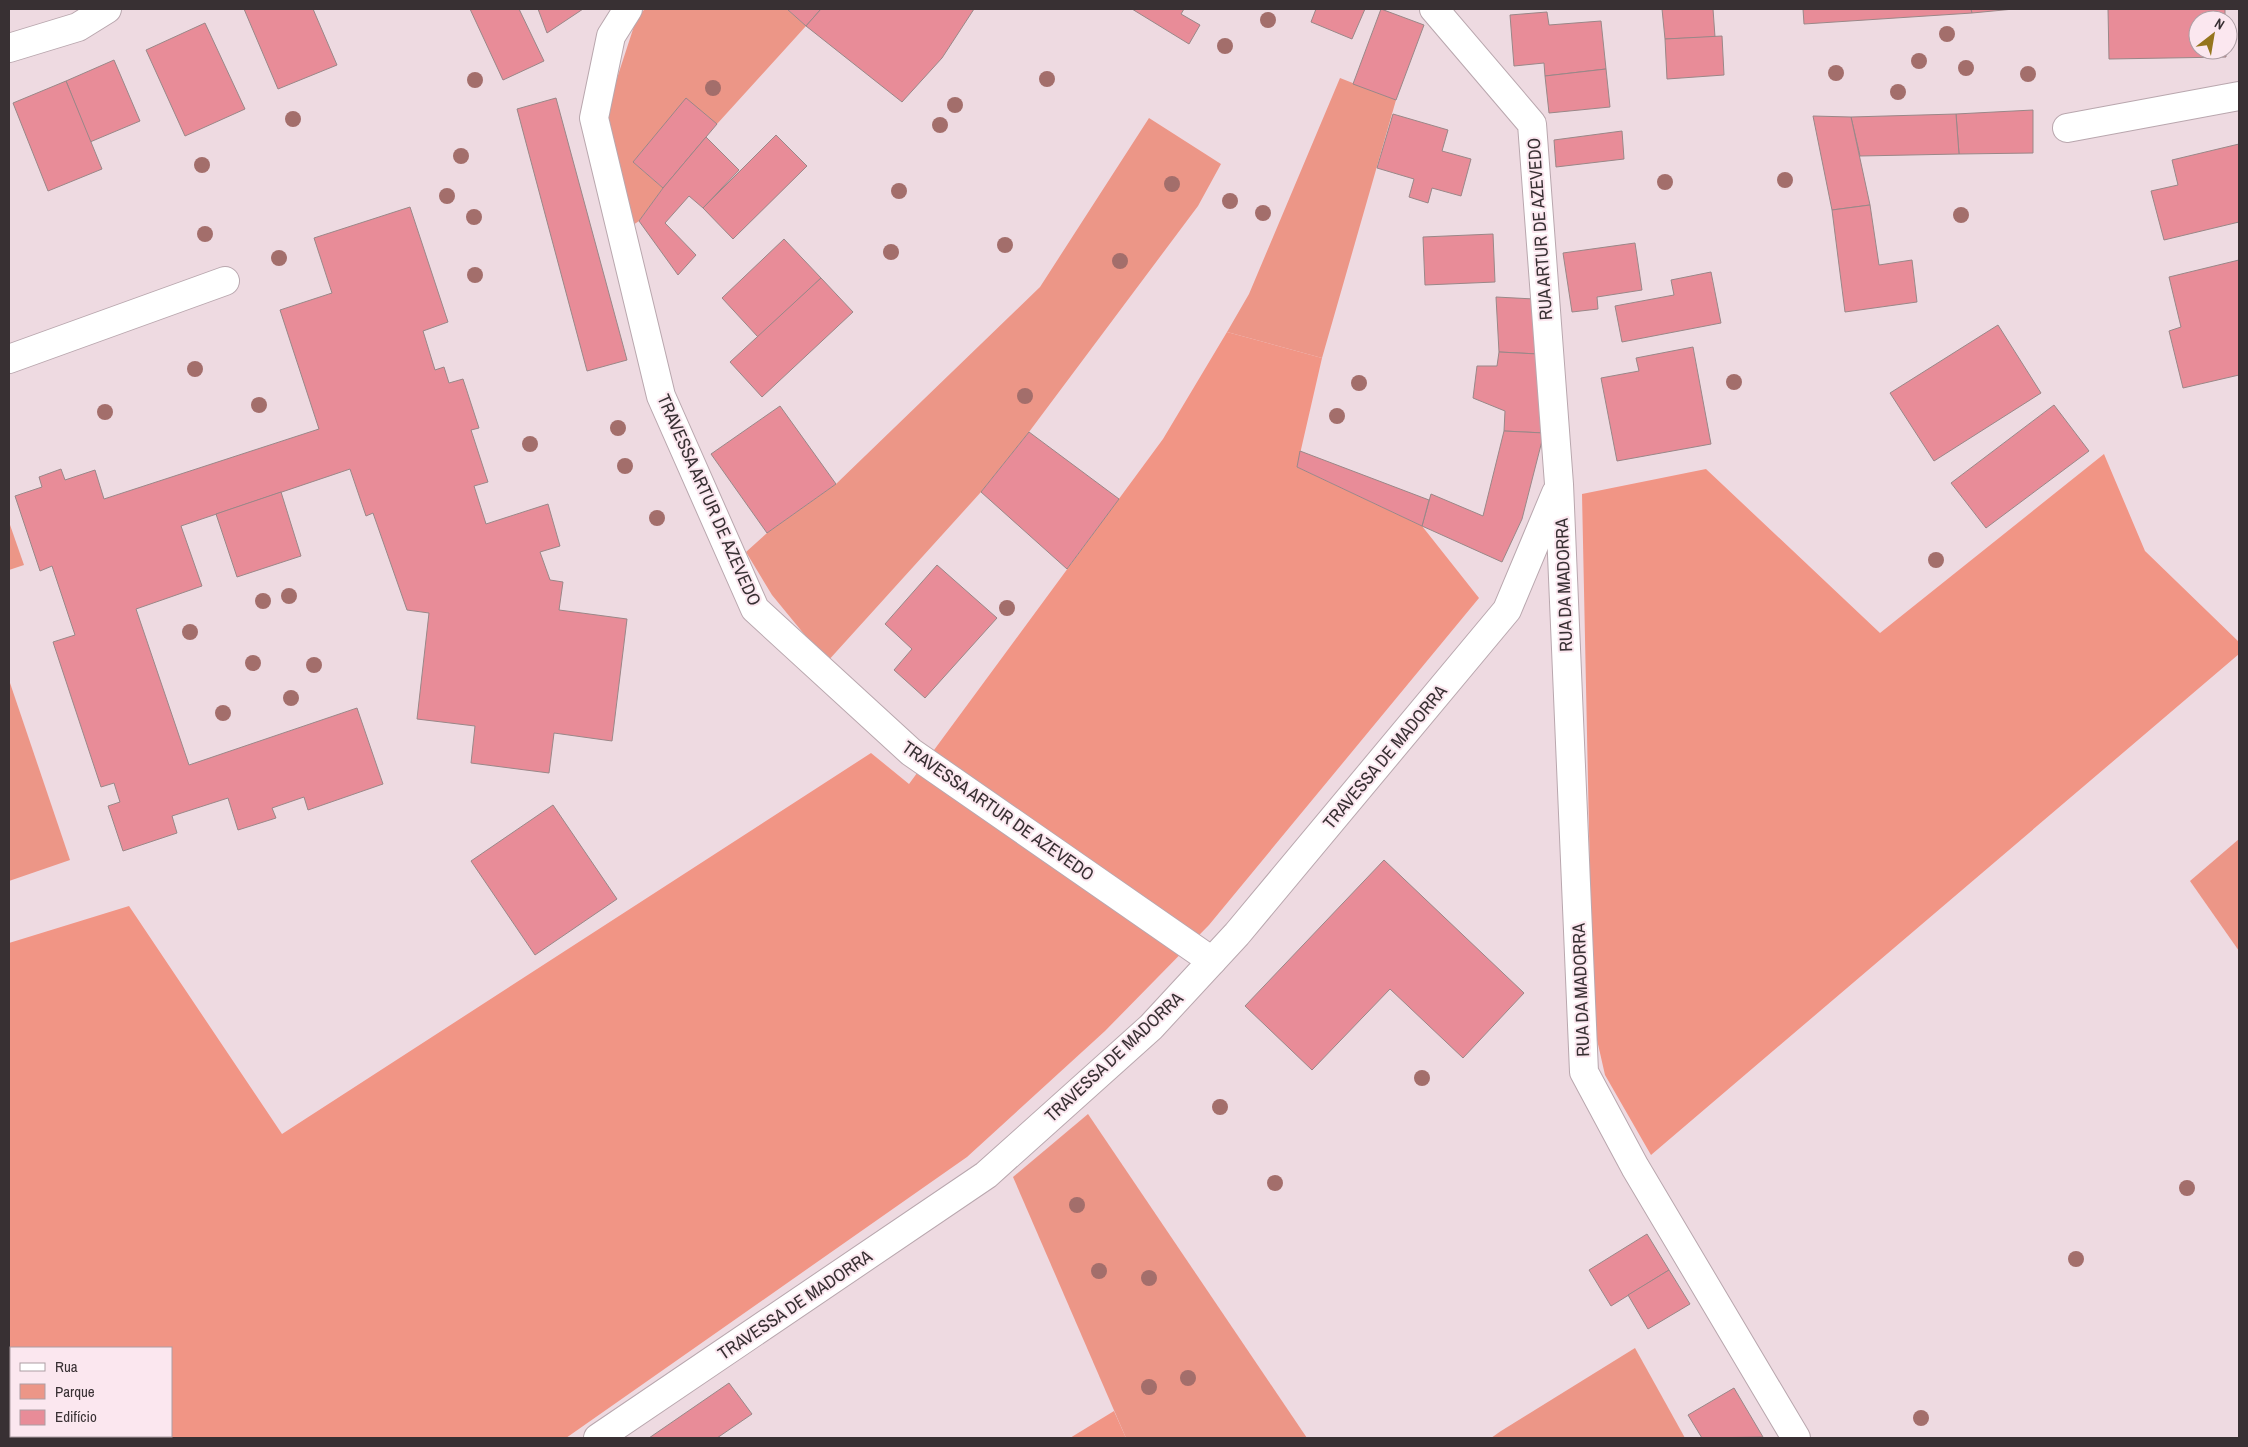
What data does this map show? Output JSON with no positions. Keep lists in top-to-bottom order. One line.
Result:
{"streets":{"street":["RUA ARTUR DE AZEVEDO","TRAVESSA ARTUR DE AZEVEDO","RUA DA MADORRA","TRAVESSA DE MADORRA"]},"crossings":[["RUA ARTUR DE AZEVEDO","RUA DA MADORRA"],["RUA ARTUR DE AZEVEDO","TRAVESSA DE MADORRA"],["TRAVESSA ARTUR DE AZEVEDO","TRAVESSA DE MADORRA"],["RUA DA MADORRA","TRAVESSA DE MADORRA"]],"legend":["Rua","Parque","Edifício"],"north":"top right"}
